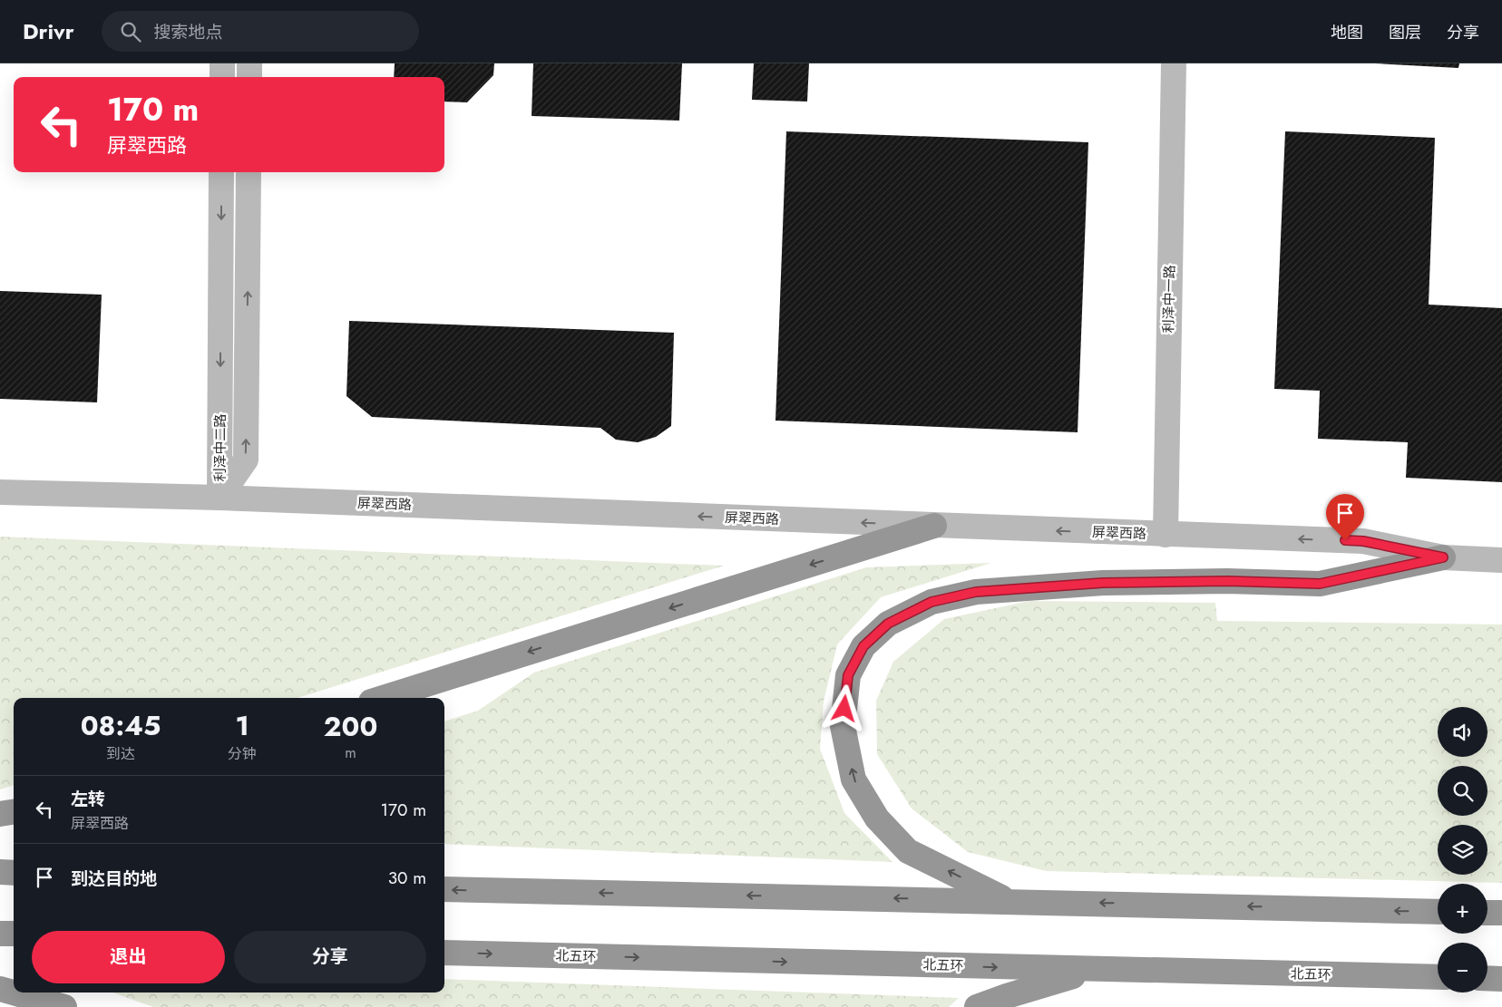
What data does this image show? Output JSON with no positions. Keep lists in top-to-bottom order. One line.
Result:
{"streets":{"highway":["北五环"],"street":["利泽中一路","利泽中二路","屏翠西路"]},"crossings":[["利泽中一路","屏翠西路"],["利泽中二路","屏翠西路"]],"one_way":["屏翠西路"],"page":{"header":"Drivr","search":"搜索地点","nav":["地图","图层","分享"],"turn":["170 m","屏翠西路"],"eta":["08:45","到达","1","分钟","200","m"],"map_buttons":["+","−"],"list":[{"name":"左转","note":"屏翠西路","value":"170 m"},{"name":"到达目的地","value":"30 m"}],"buttons":["退出","分享"]}}
